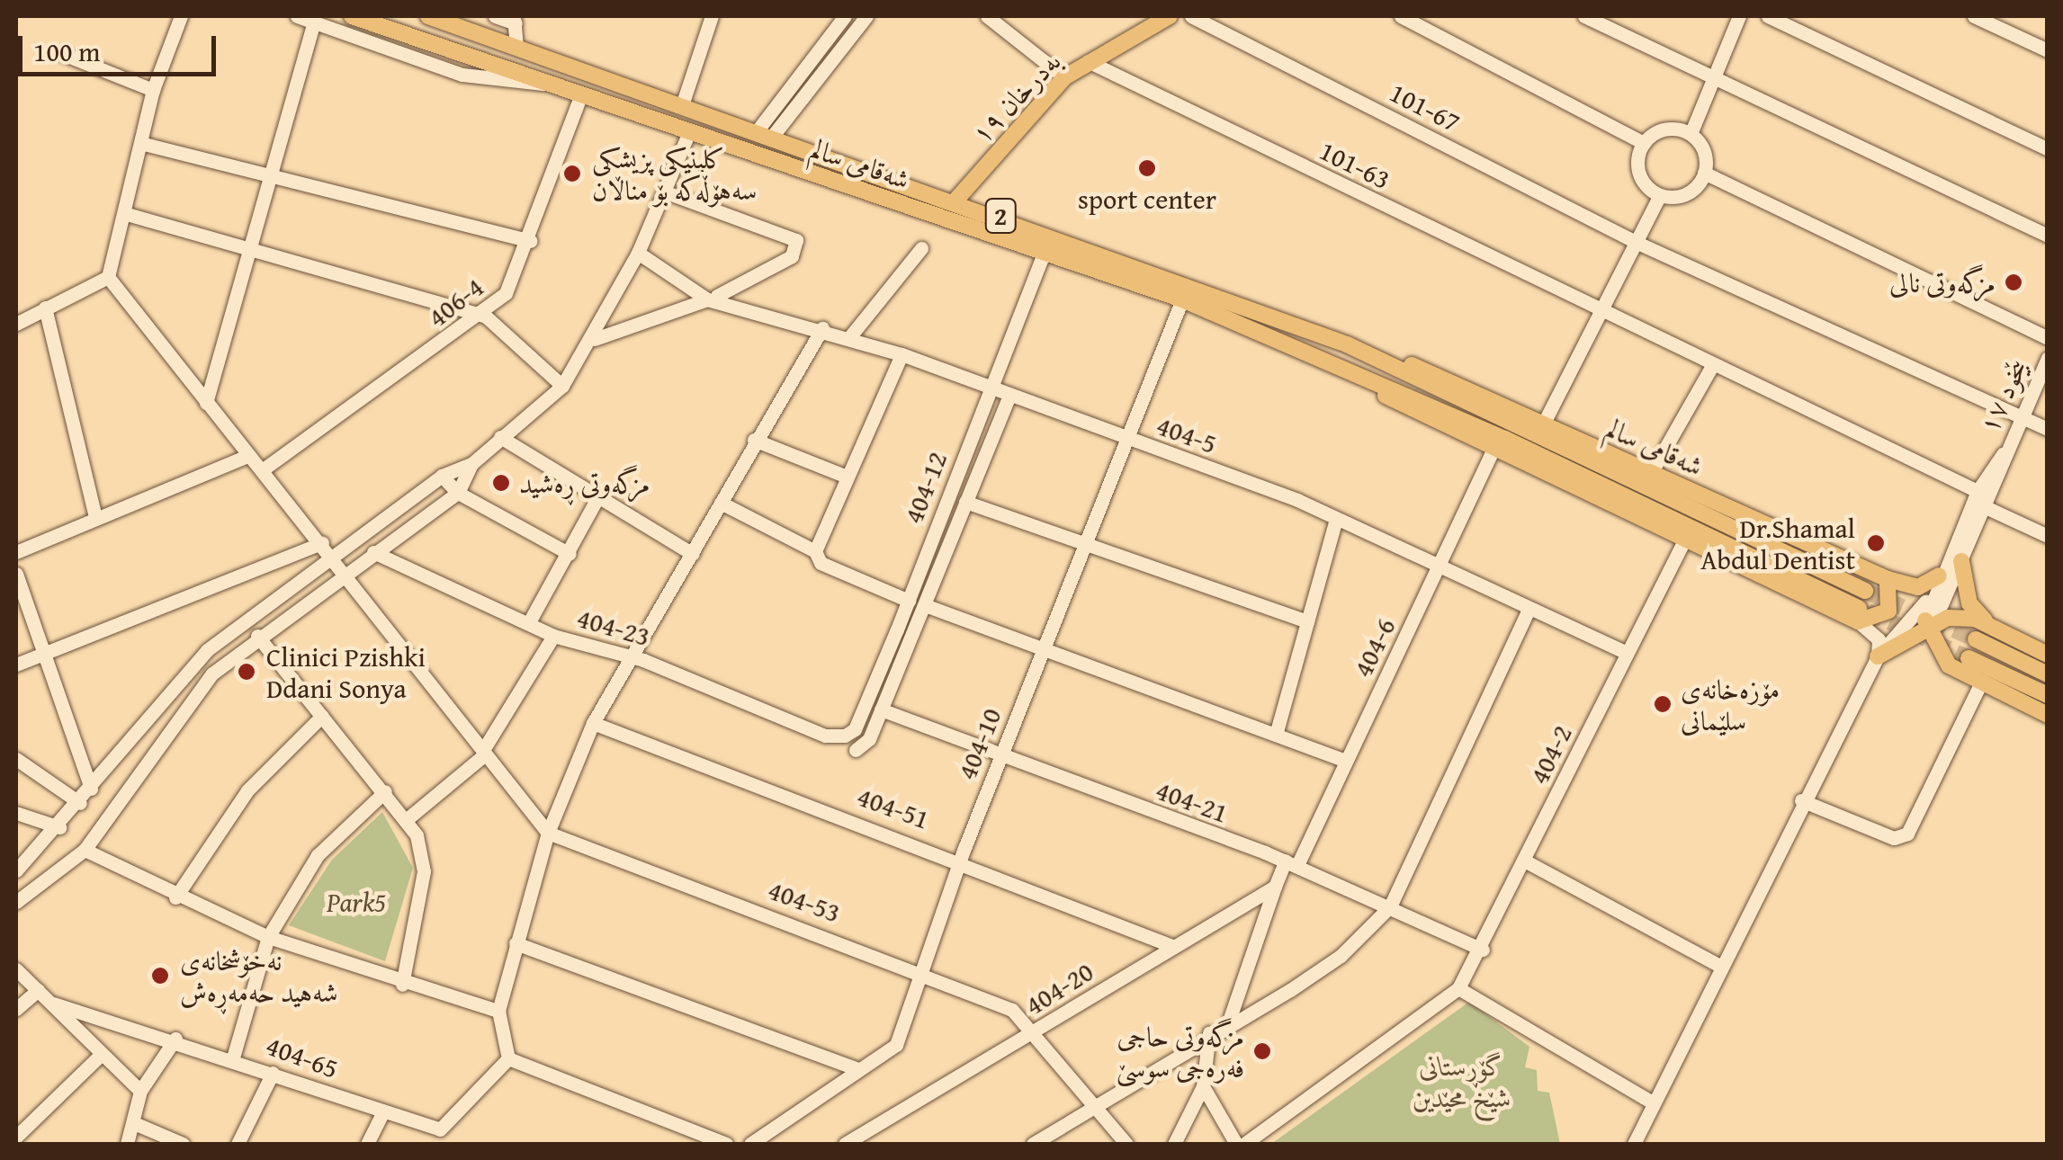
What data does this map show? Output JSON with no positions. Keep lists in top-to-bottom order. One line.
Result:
{"streets":{"main road":["بەدرخان ١٩","شەقامی سالم","2"],"street":["101-67","101-63","406-4","بێخود ١٧","404-5","404-12","404-23","404-6","404-10","404-2","404-21","404-51","404-53","404-20","404-65"]},"crossings":[["بەدرخان ١٩","شەقامی سالم"],["بەدرخان ١٩","101-63"],["101-67","بێخود ١٧"],["شەقامی سالم","406-4"],["شەقامی سالم","404-12"],["شەقامی سالم","404-6"],["شەقامی سالم","404-10"],["شەقامی سالم","404-2"],["404-5","404-12"],["404-5","404-6"],["404-5","404-10"],["404-5","404-2"],["404-12","404-23"],["404-6","404-21"],["404-10","404-21"],["404-10","404-51"],["404-10","404-53"],["404-2","404-21"],["404-51","404-20"],["404-53","404-20"]],"parks":["Park5","گۆڕستانی شێخ محێدین"],"places":["sport center","کلینیکی پزیشکی سەهۆڵەکە بۆ مناڵان","مزگەوتی نالی","مزگەوتی ڕەشید","Dr.Shamal Abdul Dentist","Clinici Pzishki Ddani Sonya","مۆزەخانەی سلێمانی","نەخۆشخانەی شەهید حەمەڕەش","مزگەوتی حاجی فەرەجی سوسێ"],"scale_bar":"100 m"}
